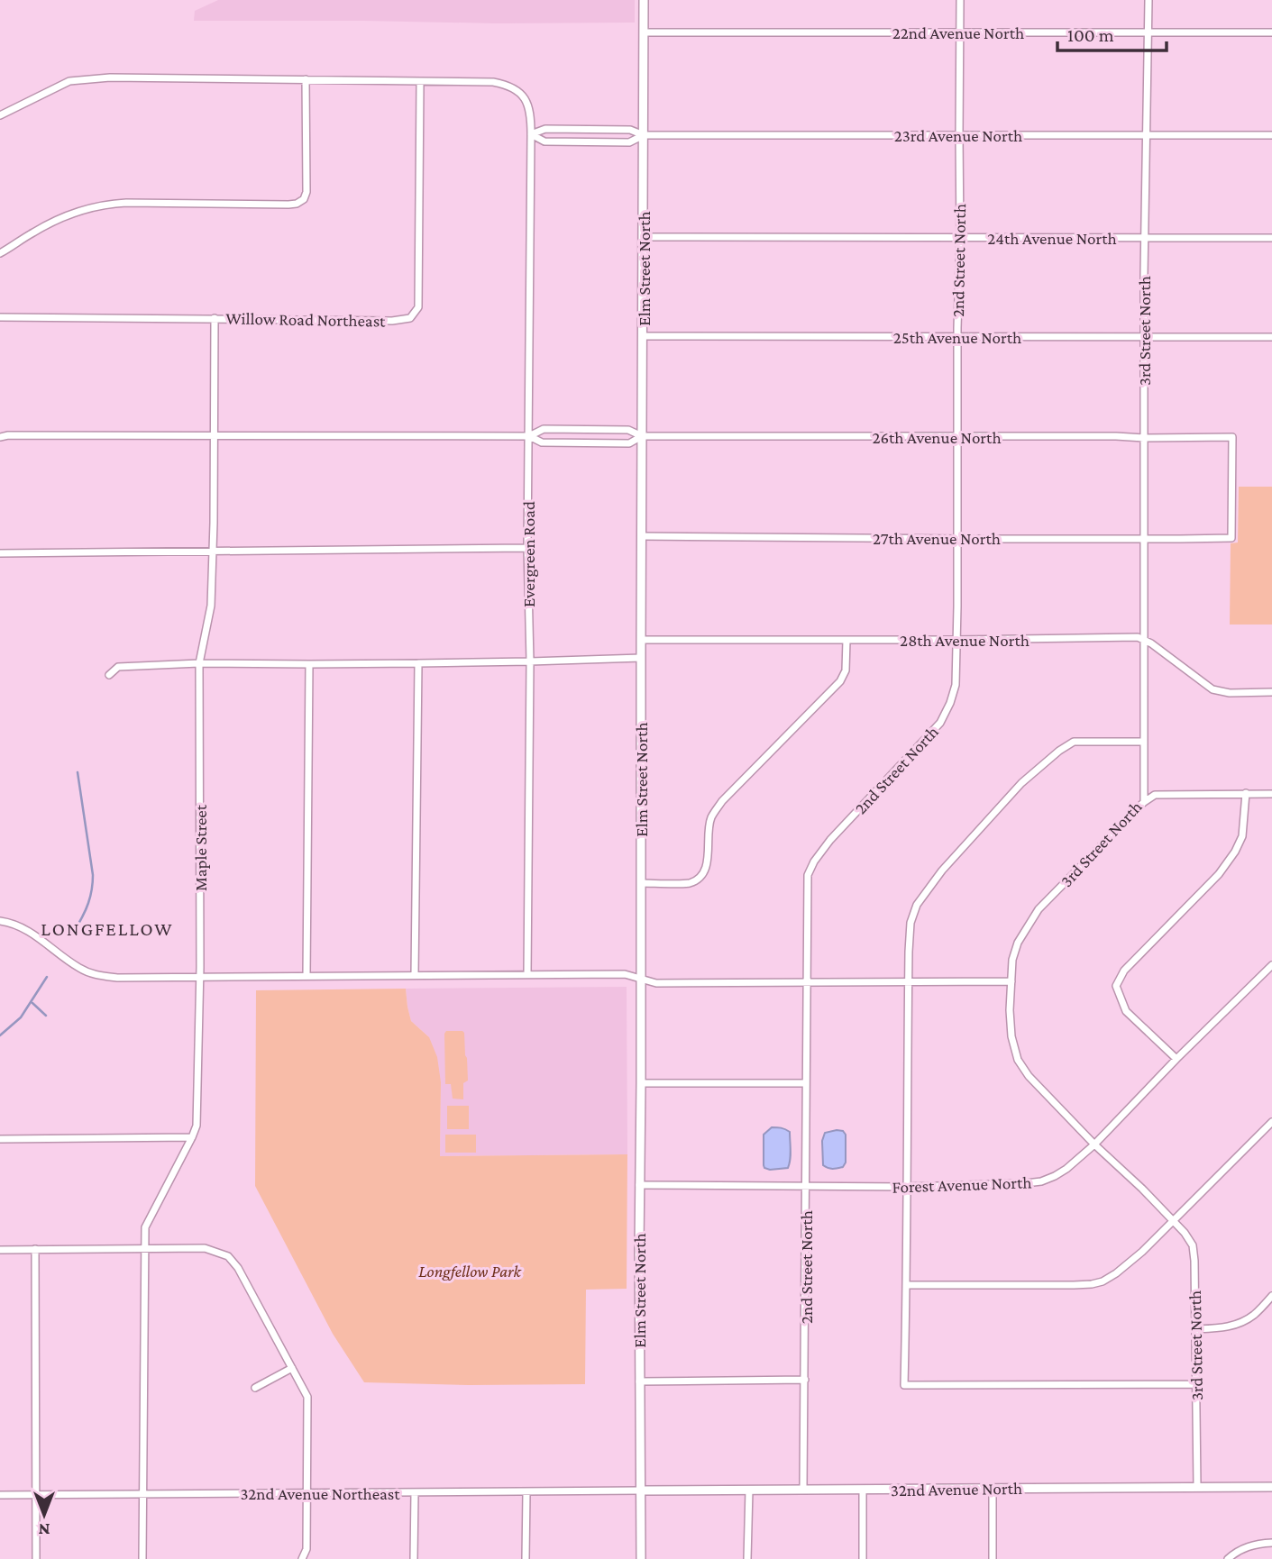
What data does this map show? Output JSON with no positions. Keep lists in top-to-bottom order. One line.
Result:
{"streets":{"street":["22nd Avenue North","23rd Avenue North","24th Avenue North","2nd Street North","Elm Street North","Willow Road Northeast","3rd Street North","25th Avenue North","26th Avenue North","27th Avenue North","Evergreen Road","28th Avenue North","Maple Street","Forest Avenue North","32nd Avenue North","32nd Avenue Northeast"]},"crossings":[["22nd Avenue North","2nd Street North"],["22nd Avenue North","Elm Street North"],["22nd Avenue North","3rd Street North"],["23rd Avenue North","2nd Street North"],["23rd Avenue North","Elm Street North"],["23rd Avenue North","3rd Street North"],["24th Avenue North","2nd Street North"],["24th Avenue North","Elm Street North"],["24th Avenue North","3rd Street North"],["2nd Street North","25th Avenue North"],["2nd Street North","26th Avenue North"],["2nd Street North","27th Avenue North"],["2nd Street North","28th Avenue North"],["2nd Street North","Forest Avenue North"],["2nd Street North","32nd Avenue North"],["Elm Street North","25th Avenue North"],["Elm Street North","26th Avenue North"],["Elm Street North","27th Avenue North"],["Elm Street North","28th Avenue North"],["Elm Street North","Forest Avenue North"],["Elm Street North","32nd Avenue North"],["Elm Street North","32nd Avenue Northeast"],["Willow Road Northeast","Evergreen Road"],["Willow Road Northeast","Maple Street"],["3rd Street North","25th Avenue North"],["3rd Street North","26th Avenue North"],["3rd Street North","27th Avenue North"],["3rd Street North","28th Avenue North"],["3rd Street North","Forest Avenue North"],["3rd Street North","32nd Avenue North"],["26th Avenue North","27th Avenue North"],["Maple Street","32nd Avenue Northeast"],["32nd Avenue North","32nd Avenue Northeast"]],"districts":["LONGFELLOW"],"parks":["Longfellow Park"],"scale_bar":"100 m","north":"bottom"}
